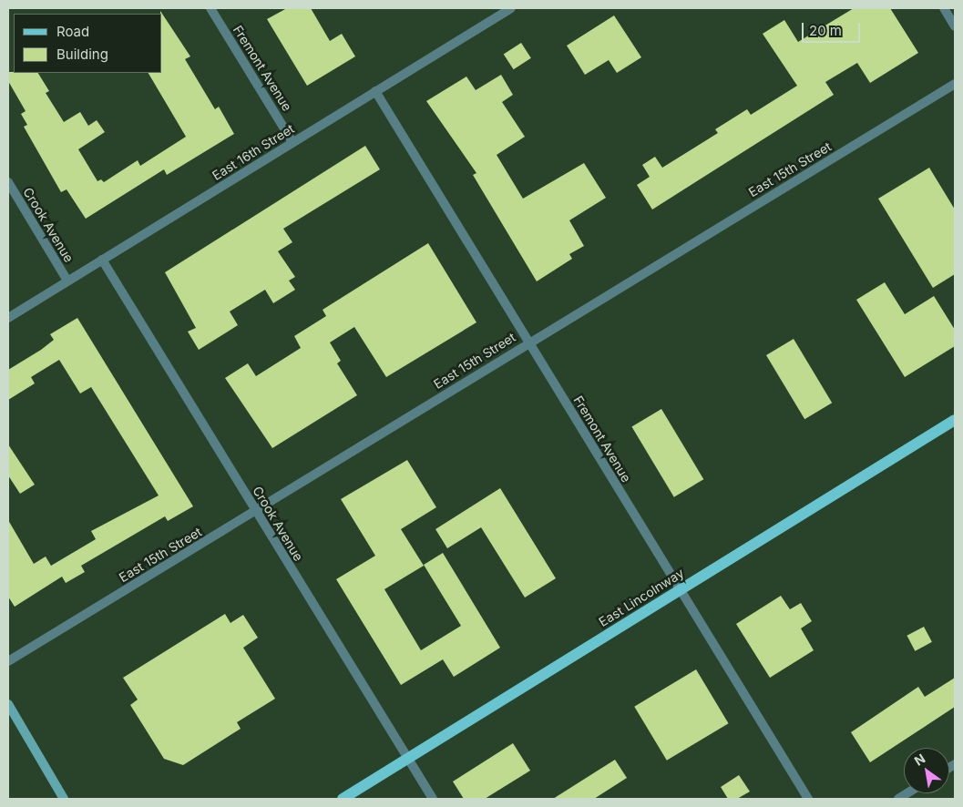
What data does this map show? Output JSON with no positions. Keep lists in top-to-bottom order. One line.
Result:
{"streets":{"main road":["East Lincolnway"],"street":["Fremont Avenue","East 16th Street","East 15th Street","Crook Avenue"]},"crossings":[["Fremont Avenue","East 16th Street"],["Fremont Avenue","East 15th Street"],["Fremont Avenue","East Lincolnway"],["East 16th Street","Crook Avenue"],["East 15th Street","Crook Avenue"],["Crook Avenue","East Lincolnway"]],"legend":["Road","Building"],"scale_bar":"20 m","north":"top left"}
